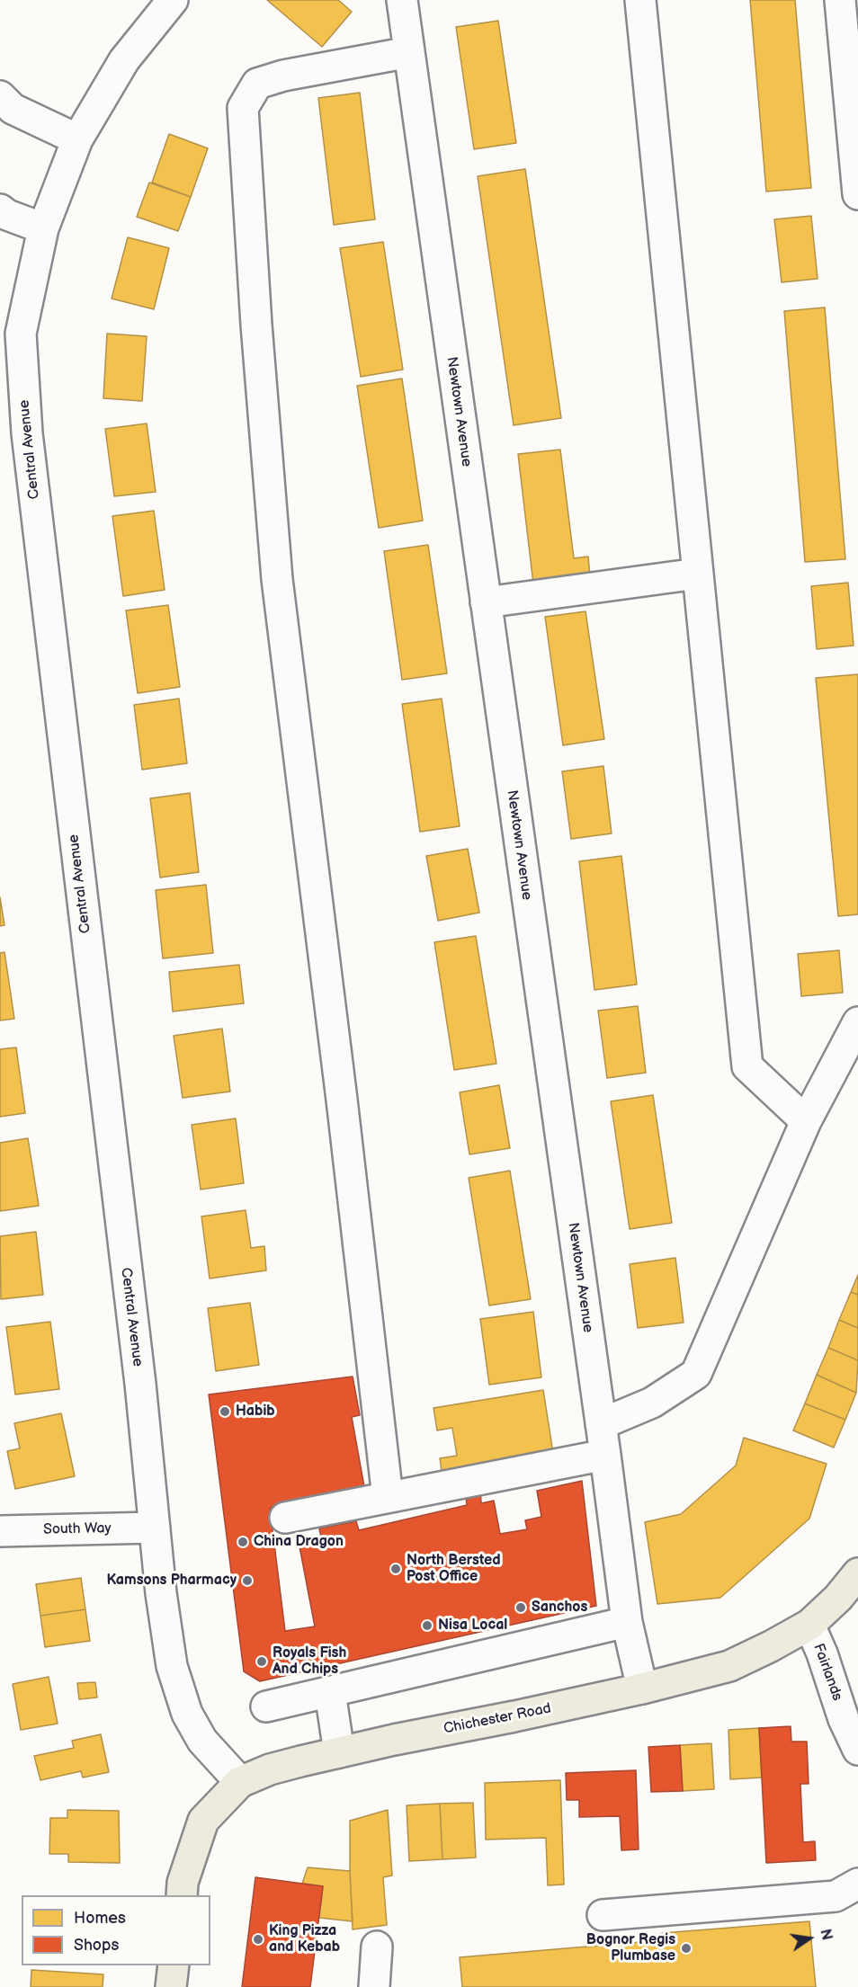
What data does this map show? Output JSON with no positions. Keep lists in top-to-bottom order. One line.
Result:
{"streets":{"main road":["Chichester Road"],"street":["Newtown Avenue","Central Avenue","South Way","Fairlands"]},"crossings":[["Newtown Avenue","Chichester Road"],["Central Avenue","South Way"],["Central Avenue","Chichester Road"],["Fairlands","Chichester Road"]],"places":["Habib","China Dragon","North Bersted Post Office","Kamsons Pharmacy","Sanchos","Nisa Local","Royals Fish And Chips","King Pizza and Kebab","Bognor Regis Plumbase"],"legend":["Homes","Shops"],"north":"right"}
